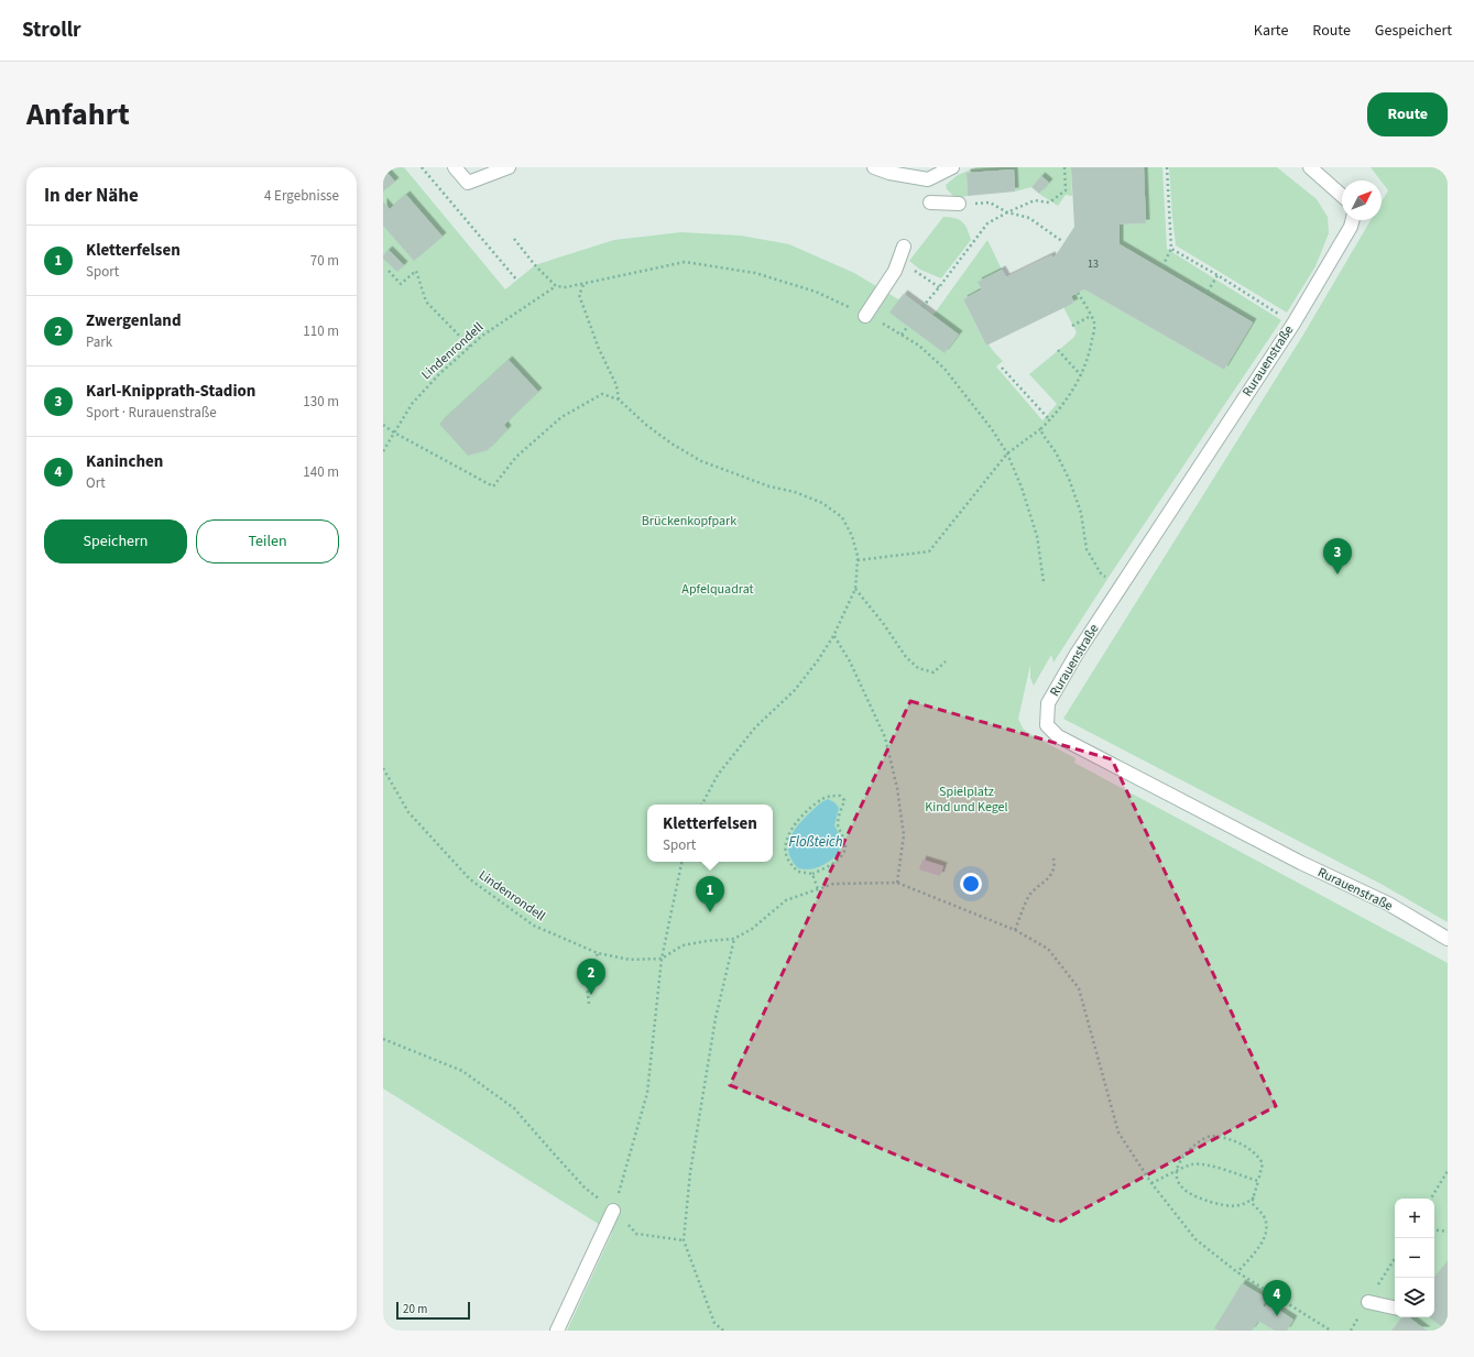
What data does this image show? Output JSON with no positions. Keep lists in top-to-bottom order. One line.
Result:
{"streets":{"street":["Rurauenstraße"],"path":["Lindenrondell"]},"water":["Floßteich"],"parks":["Brückenkopfpark","Apfelquadrat","Spielplatz Kind und Kegel"],"house_numbers":["13"],"scale_bar":"20 m","north":"top right","page":{"header":"Strollr","nav":["Karte","Route","Gespeichert"],"title":"Anfahrt","buttons":["Route",["Speichern","Teilen"]],"heading":["In der Nähe","4 Ergebnisse"],"list":[{"mark":"1","name":"Kletterfelsen","note":"Sport","value":"70 m"},{"mark":"2","name":"Zwergenland","note":"Park","value":"110 m"},{"mark":"3","name":"Karl-Knipprath-Stadion","note":"Sport · Rurauenstraße","value":"130 m"},{"mark":"4","name":"Kaninchen","note":"Ort","value":"140 m"}],"pins":["3","1","2","4"],"popup":["Kletterfelsen","Sport"],"map_buttons":["+","−"],"scale":"20 m"}}
